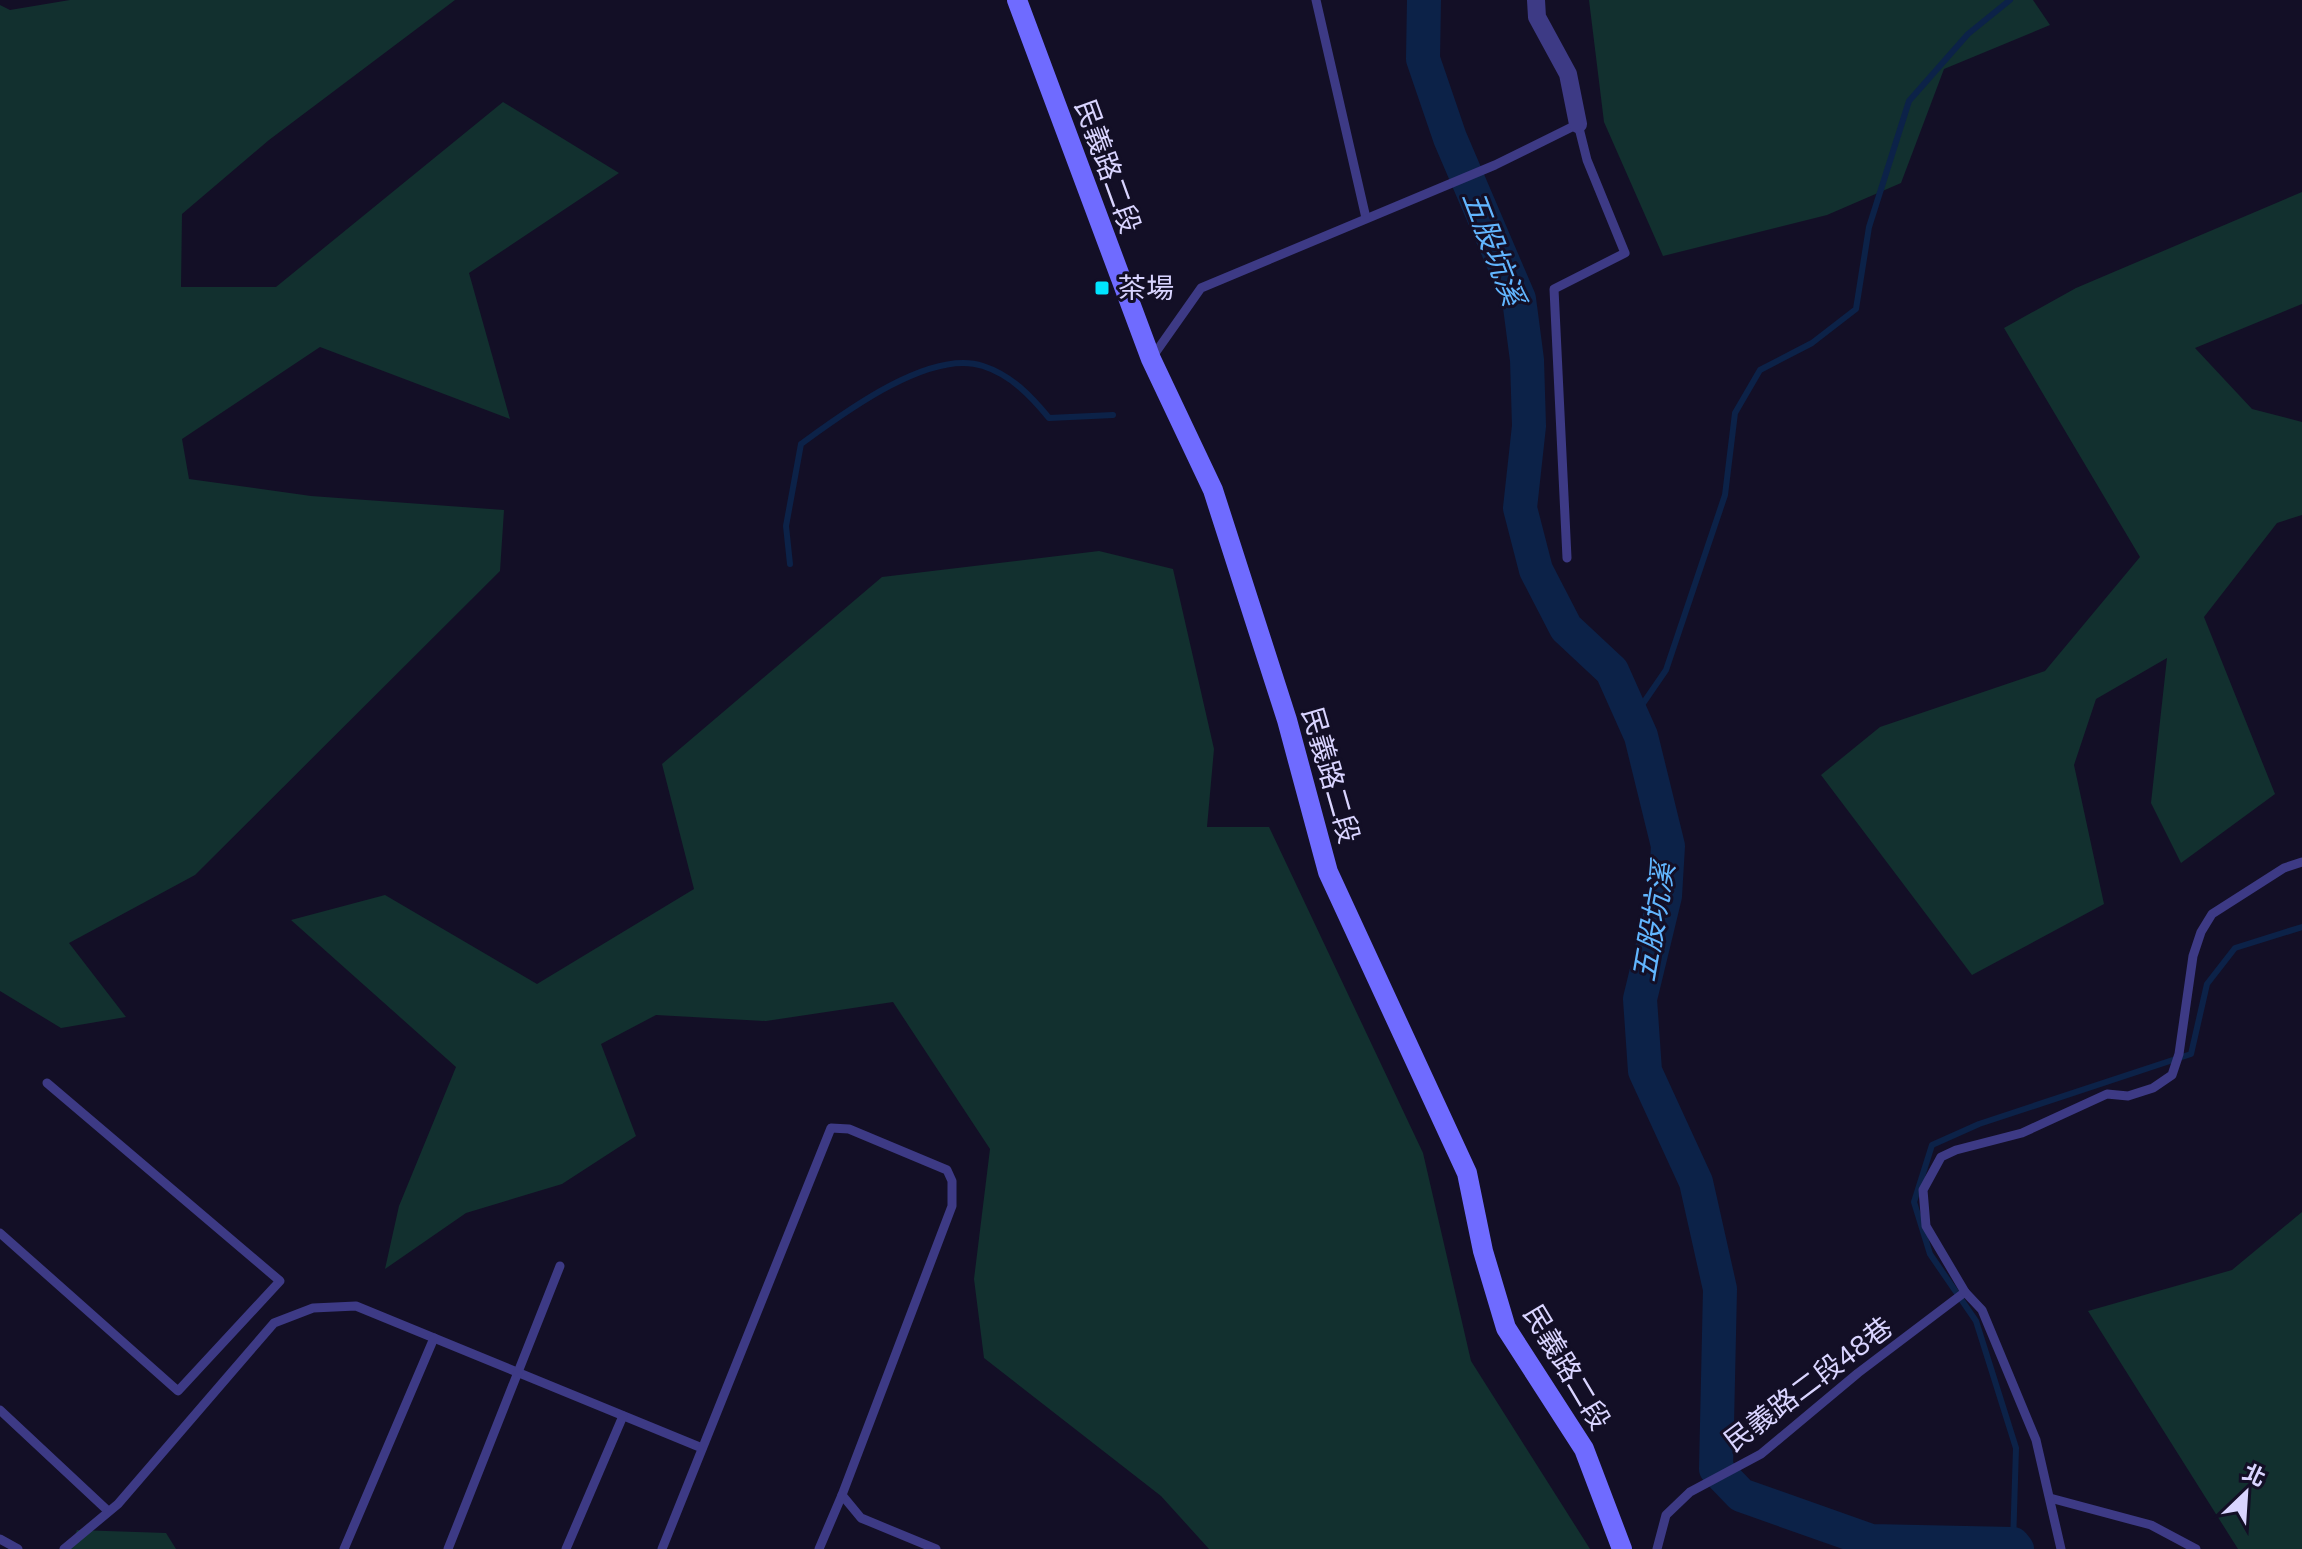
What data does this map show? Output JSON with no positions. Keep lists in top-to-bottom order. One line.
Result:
{"streets":{"main road":["民義路二段"],"lane":["民義路二段48巷"]},"water":["五股坑溪"],"places":{"transit":["茶場"]},"north":"top right"}
